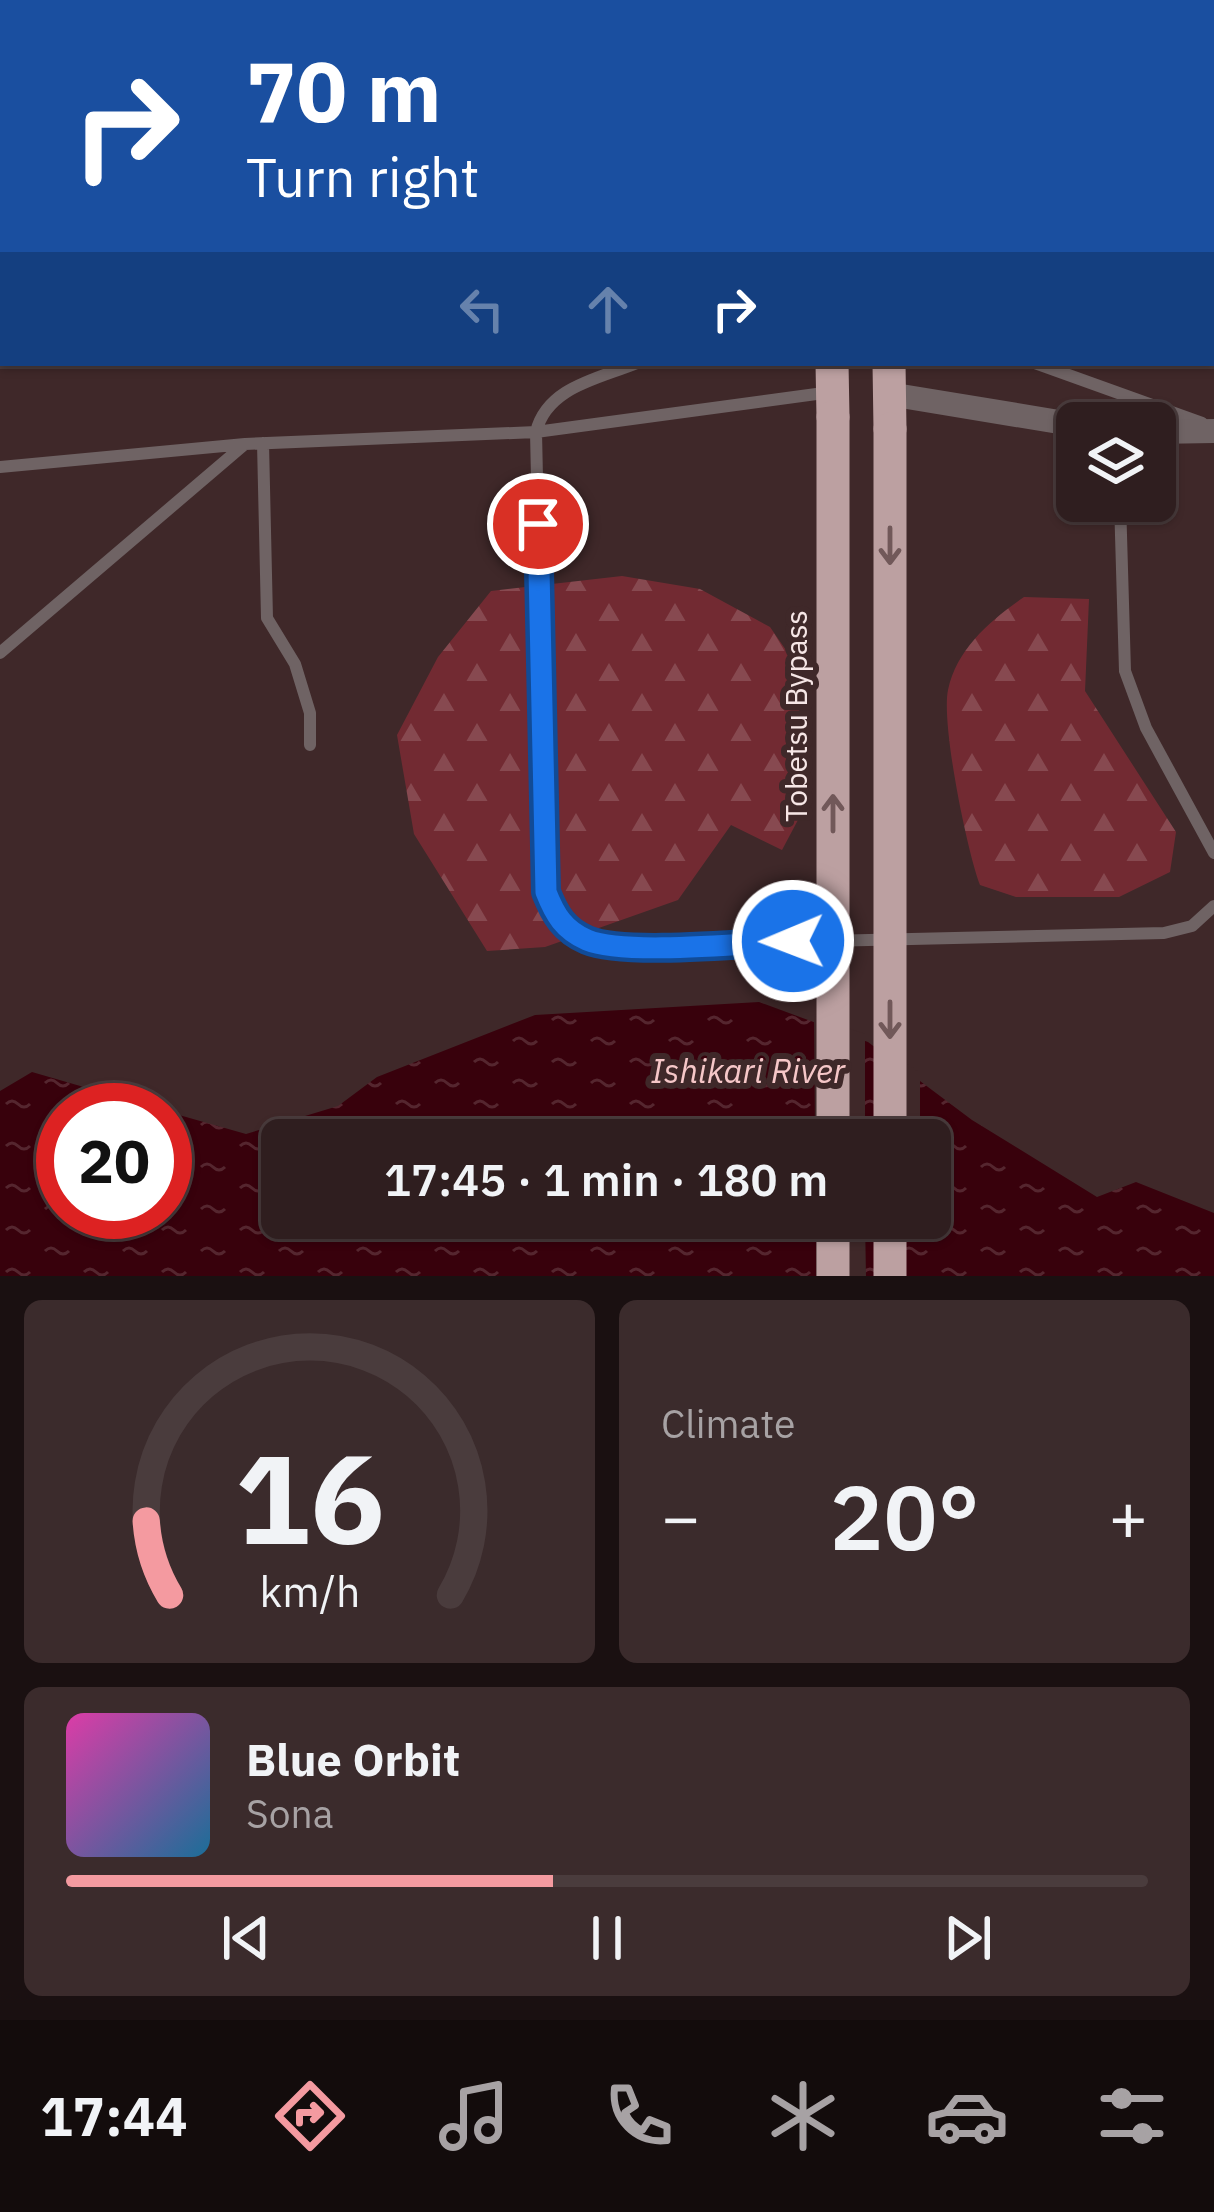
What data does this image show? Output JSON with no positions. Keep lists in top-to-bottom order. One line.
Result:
{"streets":{"highway":["Tobetsu Bypass"]},"water":["Ishikari River"],"page":{"turn":["70 m","Turn right"],"limit":"20","trip":"17:45 · 1 min · 180 m","tile":"Climate","heat":["−","20°","+"],"song":["Blue Orbit","Sona"],"tabs":"17:44","gauge":["16","km/h"]}}
